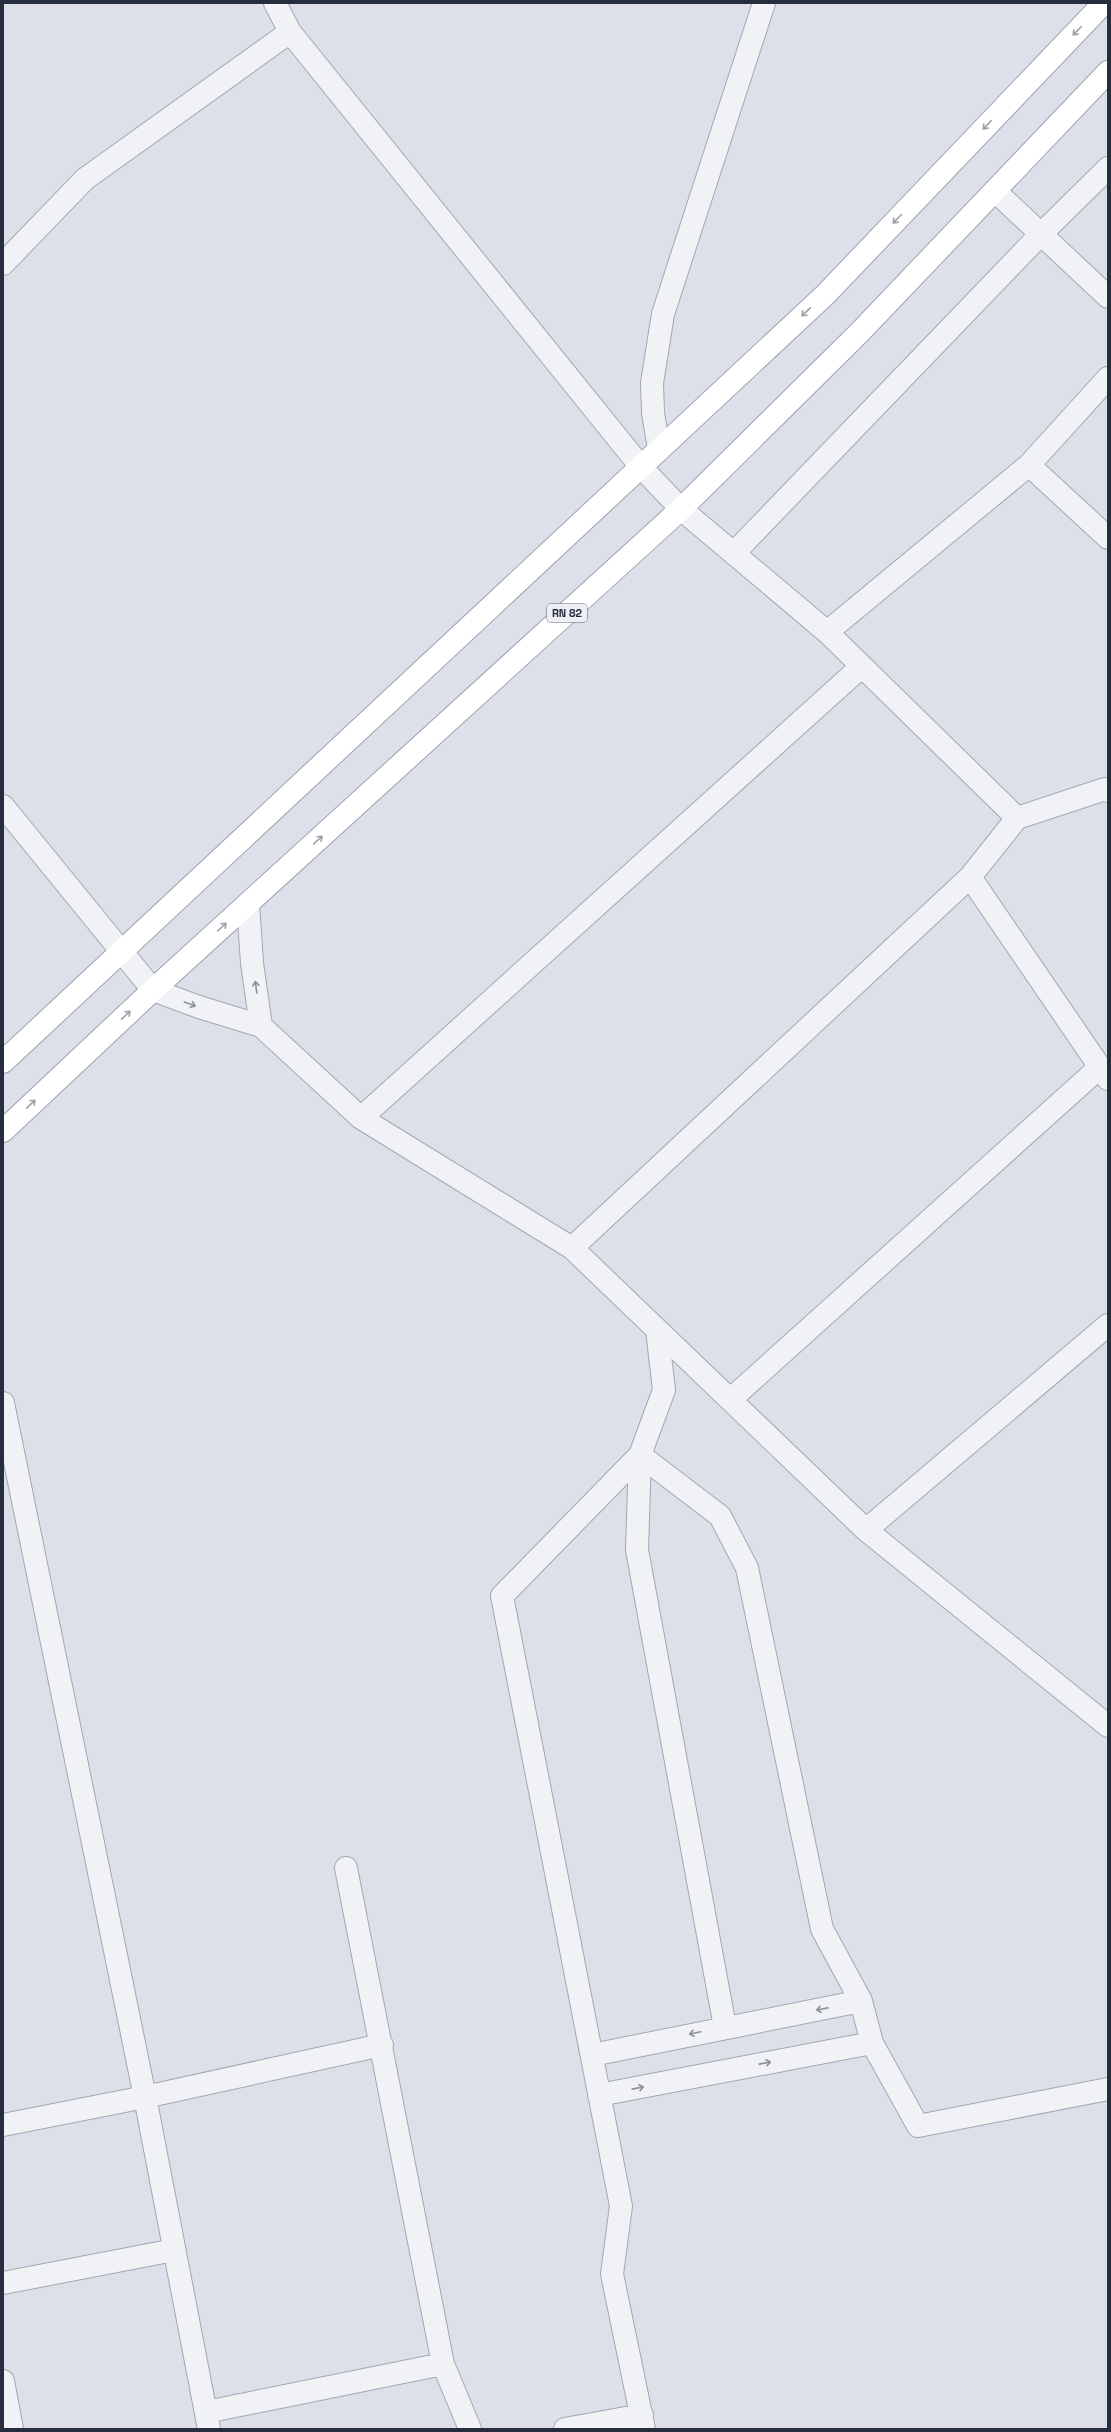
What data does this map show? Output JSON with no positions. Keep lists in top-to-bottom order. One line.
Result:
{"streets":{"main road":["RN 82"]}}
